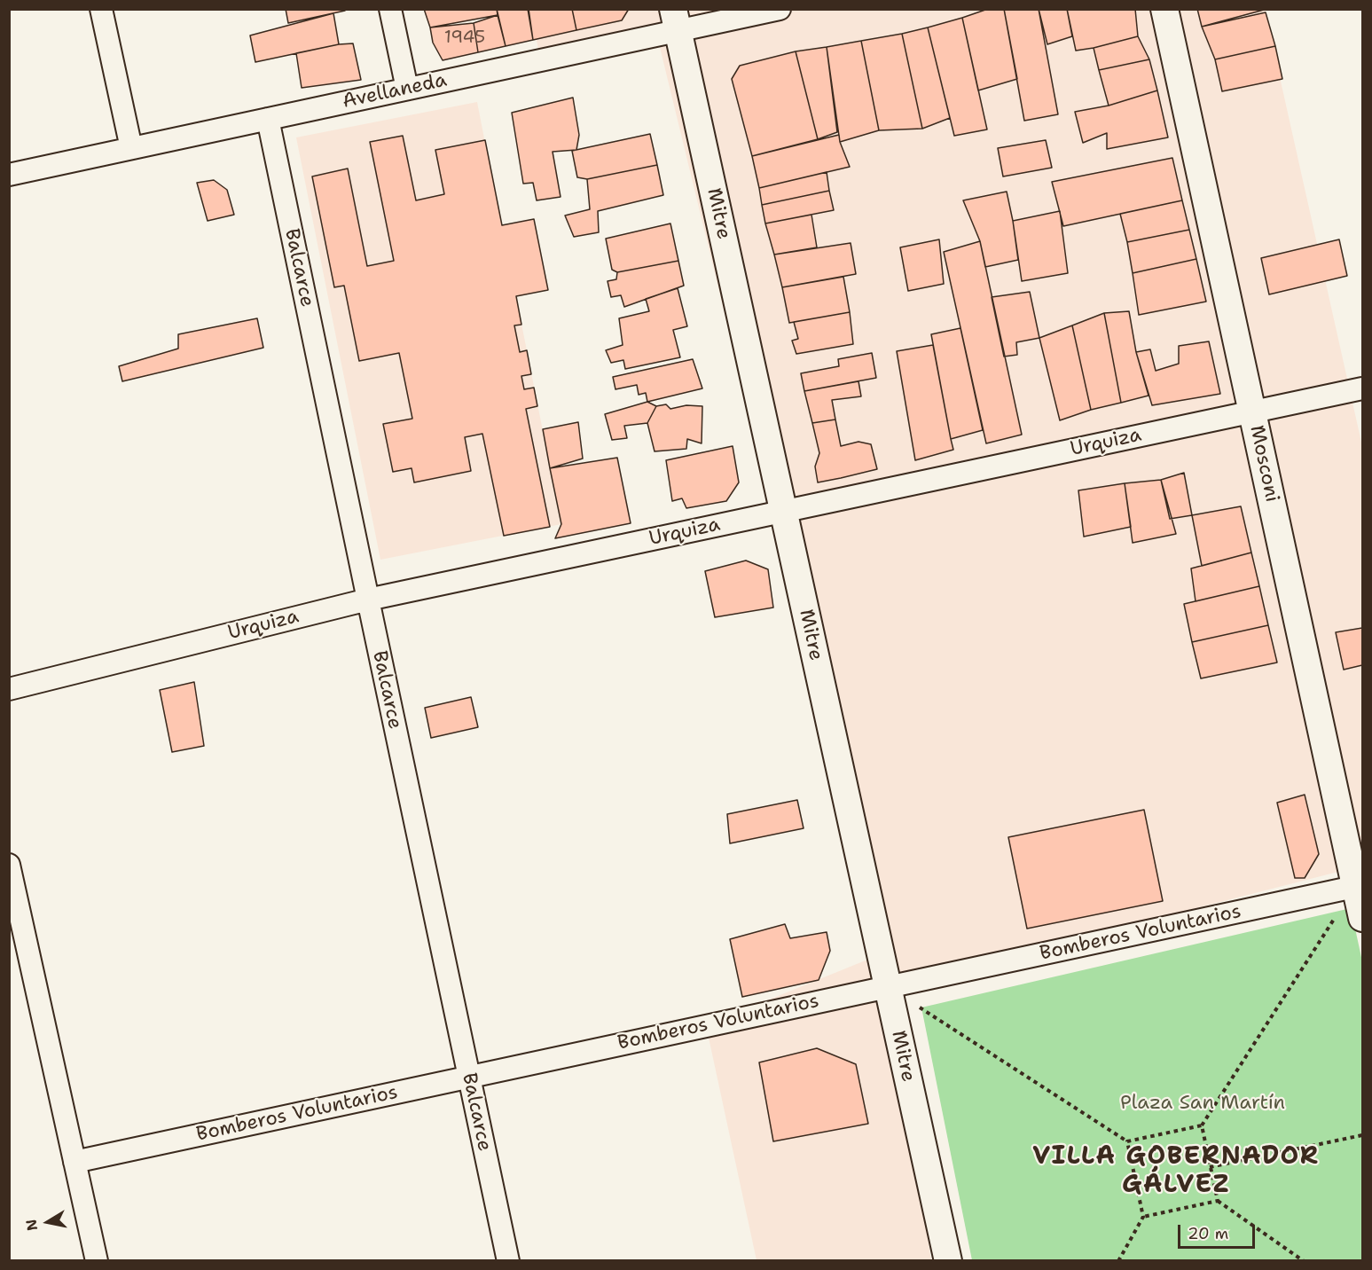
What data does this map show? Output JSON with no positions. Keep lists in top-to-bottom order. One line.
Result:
{"streets":{"street":["Avellaneda","Mitre","Balcarce","Urquiza","Mosconi","Bomberos Voluntarios"]},"crossings":[["Avellaneda","Mitre"],["Avellaneda","Balcarce"],["Mitre","Urquiza"],["Mitre","Bomberos Voluntarios"],["Balcarce","Urquiza"],["Balcarce","Bomberos Voluntarios"],["Urquiza","Mosconi"],["Mosconi","Bomberos Voluntarios"]],"districts":["VILLA GOBERNADOR GÁLVEZ"],"parks":["Plaza San Martín"],"house_numbers":["1945"],"scale_bar":"20 m","north":"left"}
